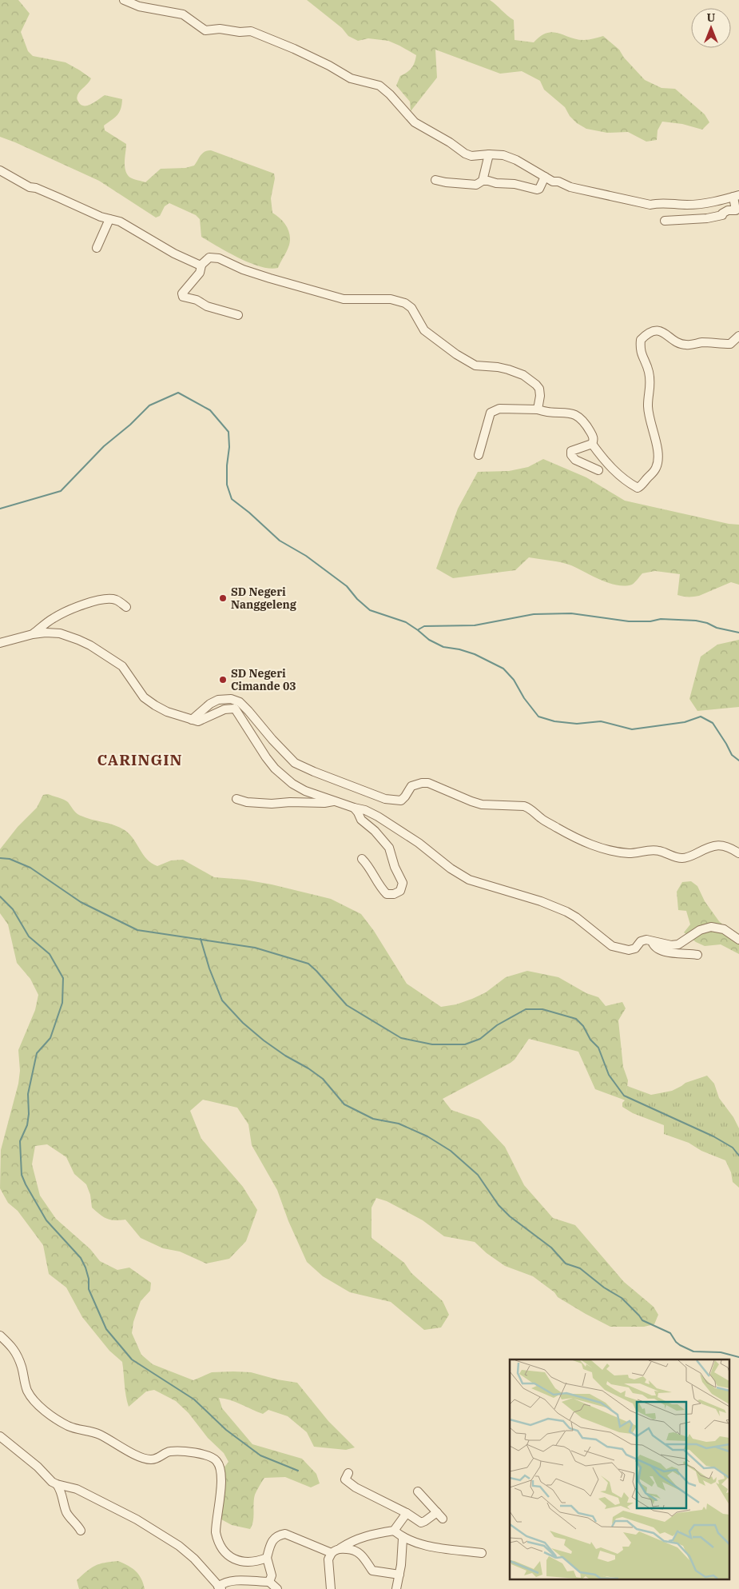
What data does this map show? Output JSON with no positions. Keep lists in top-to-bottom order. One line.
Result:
{"districts":["CARINGIN"],"places":["SD Negeri Nanggeleng","SD Negeri Cimande 03"],"north":"top"}
